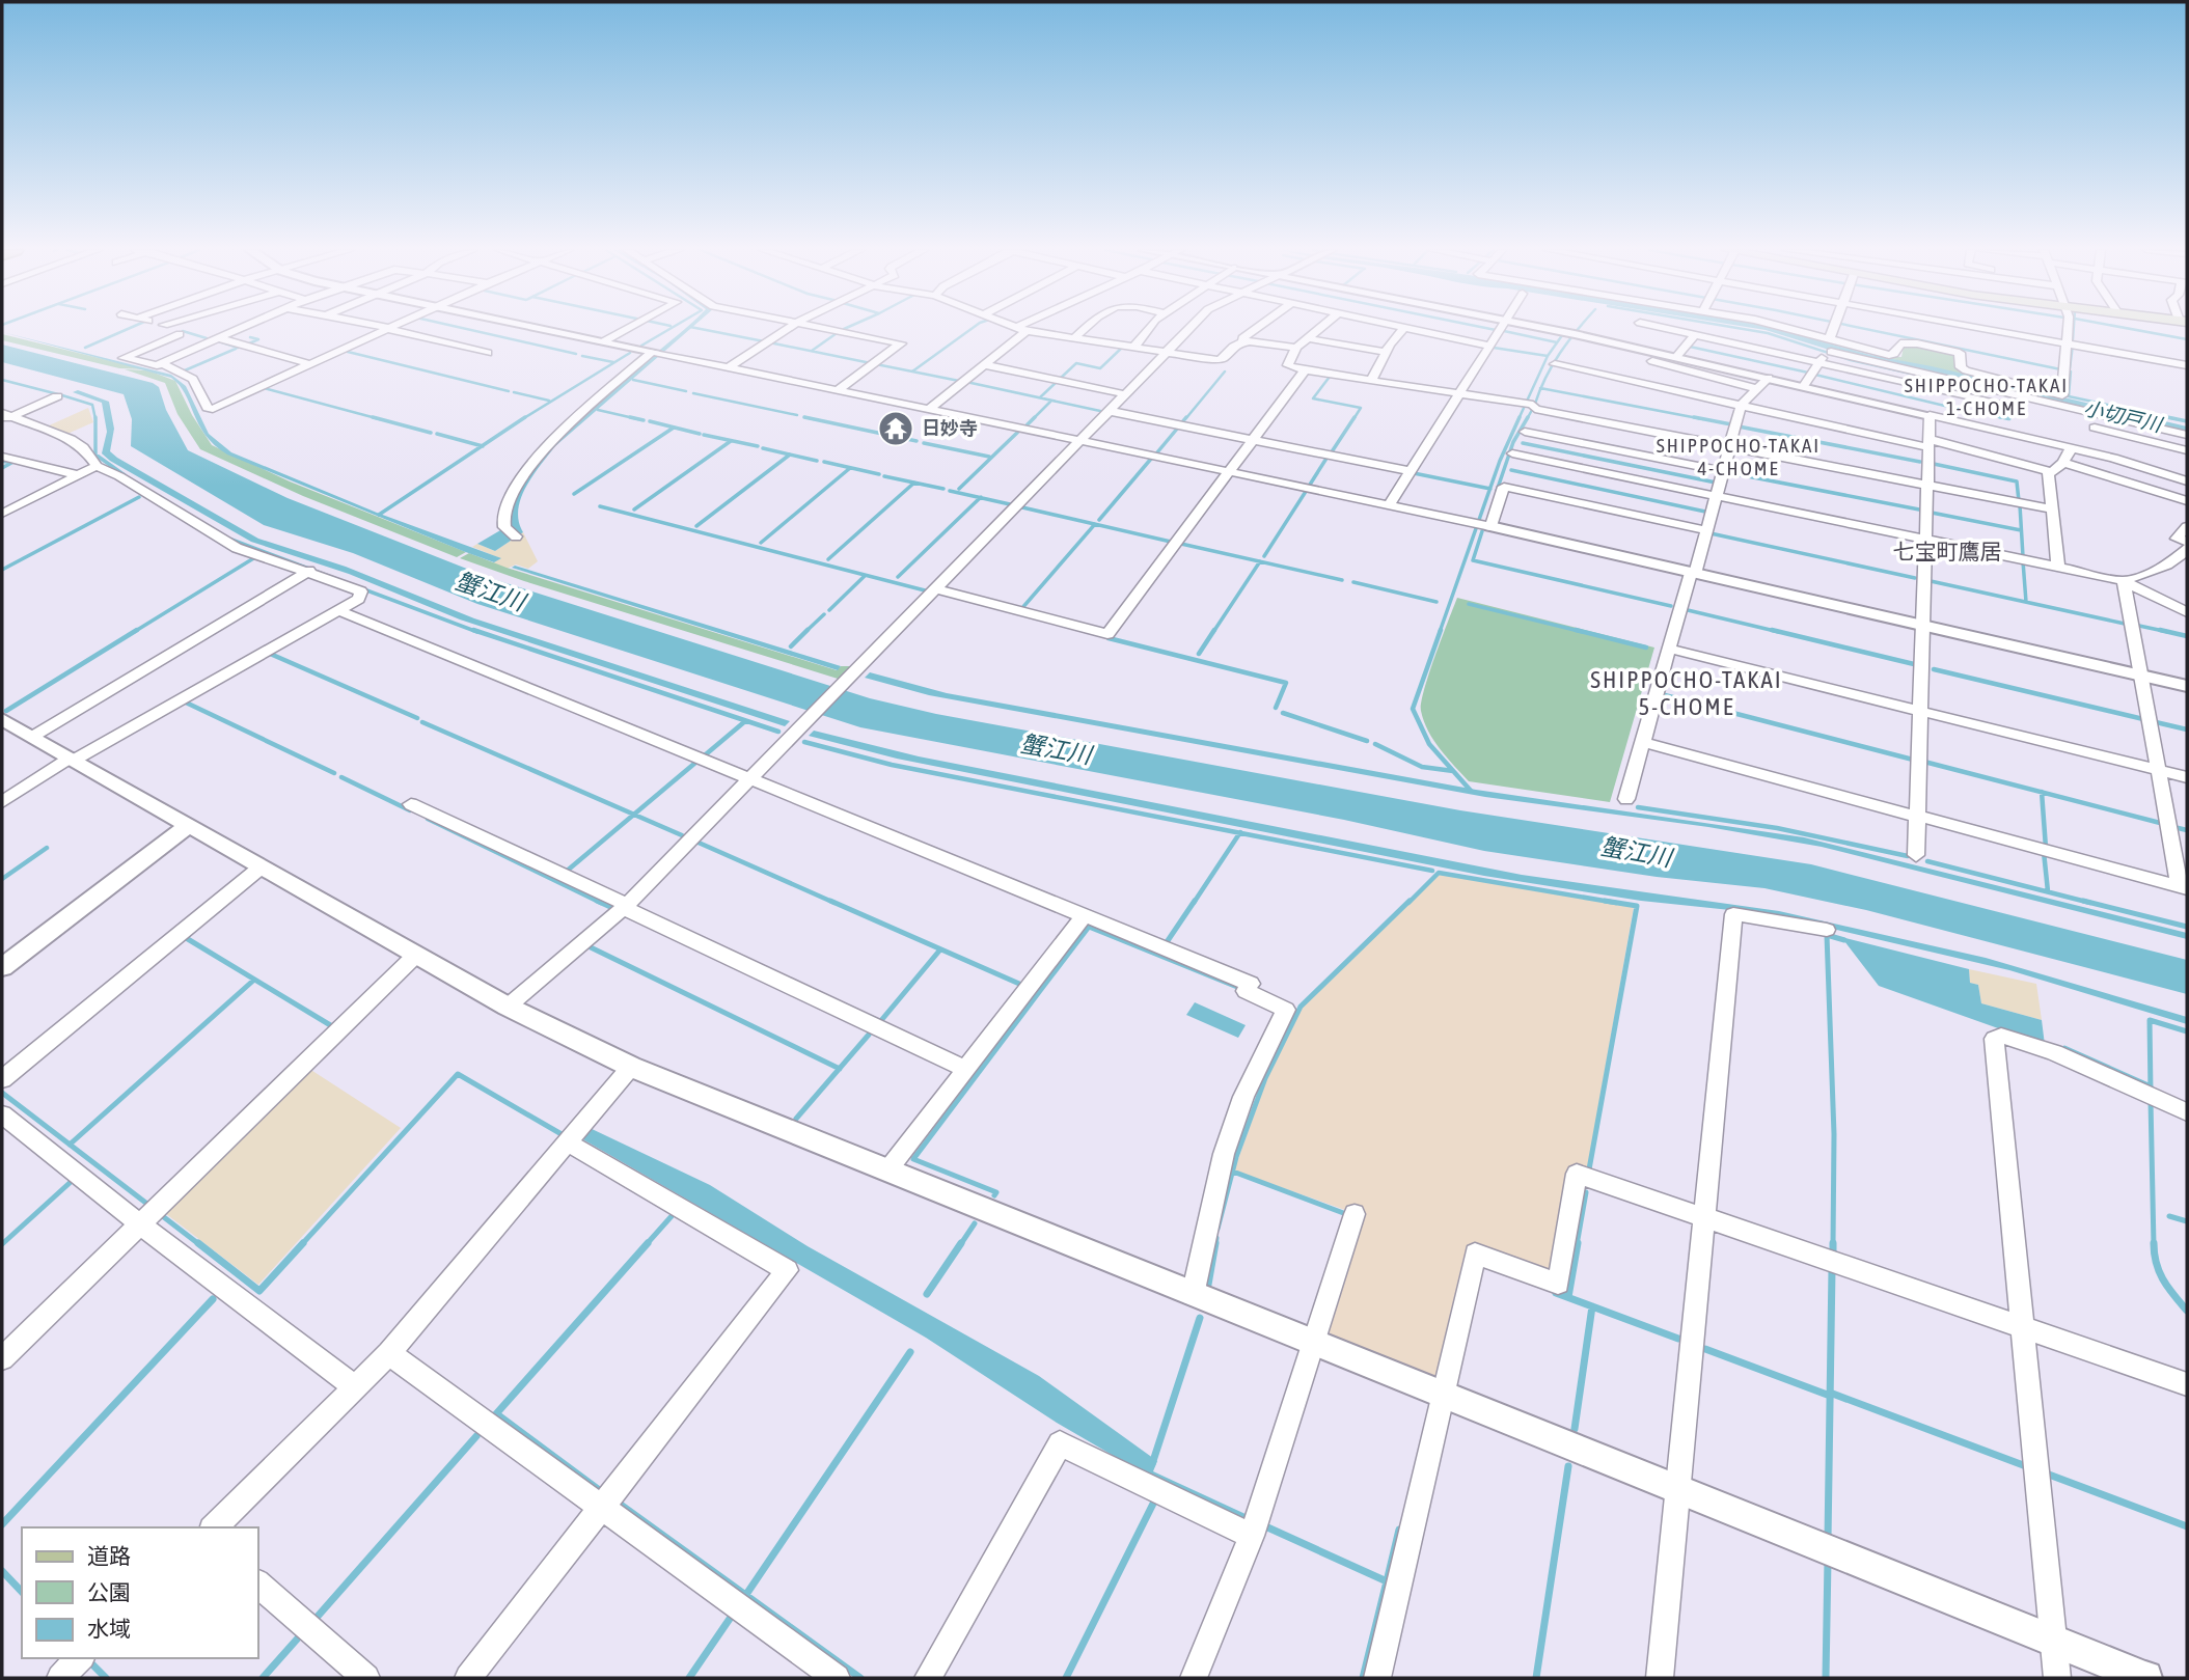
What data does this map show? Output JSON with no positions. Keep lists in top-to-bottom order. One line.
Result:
{"districts":["SHIPPOCHO-TAKAI 1-CHOME","SHIPPOCHO-TAKAI 4-CHOME","七宝町鷹居","SHIPPOCHO-TAKAI 5-CHOME"],"water":["小切戸川","蟹江川"],"places":{"temple":["日妙寺"]},"legend":["道路","公園","水域"]}
